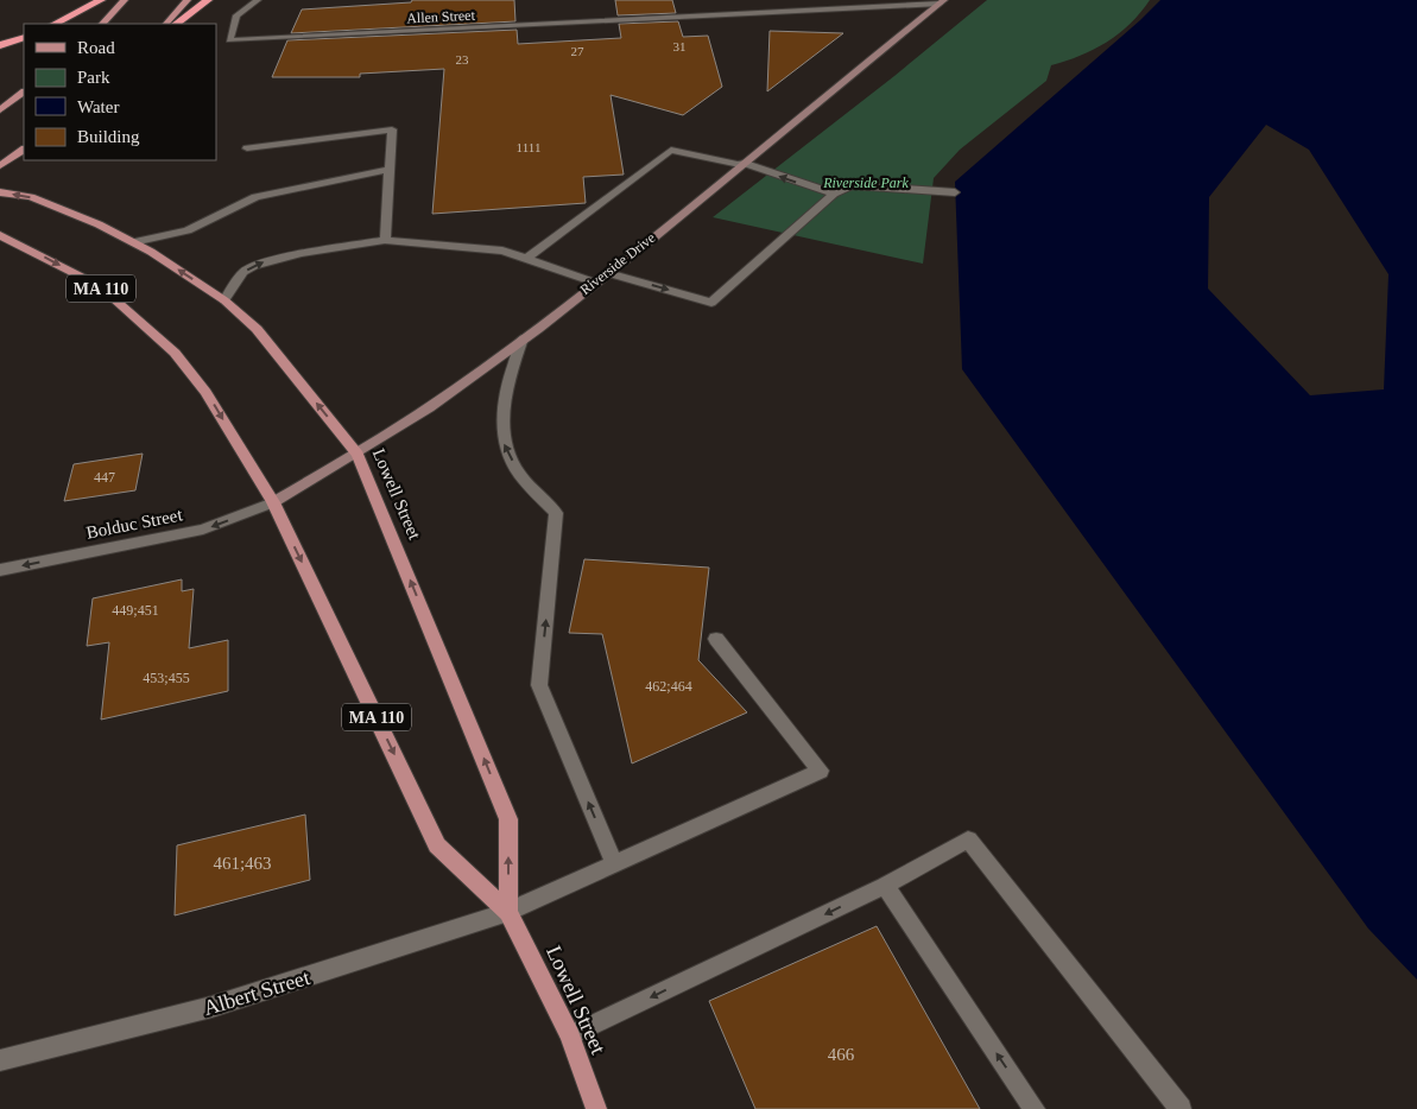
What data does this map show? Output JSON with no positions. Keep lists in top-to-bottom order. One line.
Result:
{"streets":{"main road":["Riverside Drive","MA 110","Lowell Street"],"street":["Allen Street","Bolduc Street","Albert Street"]},"crossings":[["Allen Street","Riverside Drive"],["Riverside Drive","Lowell Street"],["Riverside Drive","Bolduc Street"],["Lowell Street","Bolduc Street"],["Lowell Street","Albert Street"]],"one_way":["Bolduc Street"],"parks":["Riverside Park"],"house_numbers":["31","27","23","1111","447","449;451","453;455","462;464","461;463","466"],"legend":["Road","Park","Water","Building"]}
